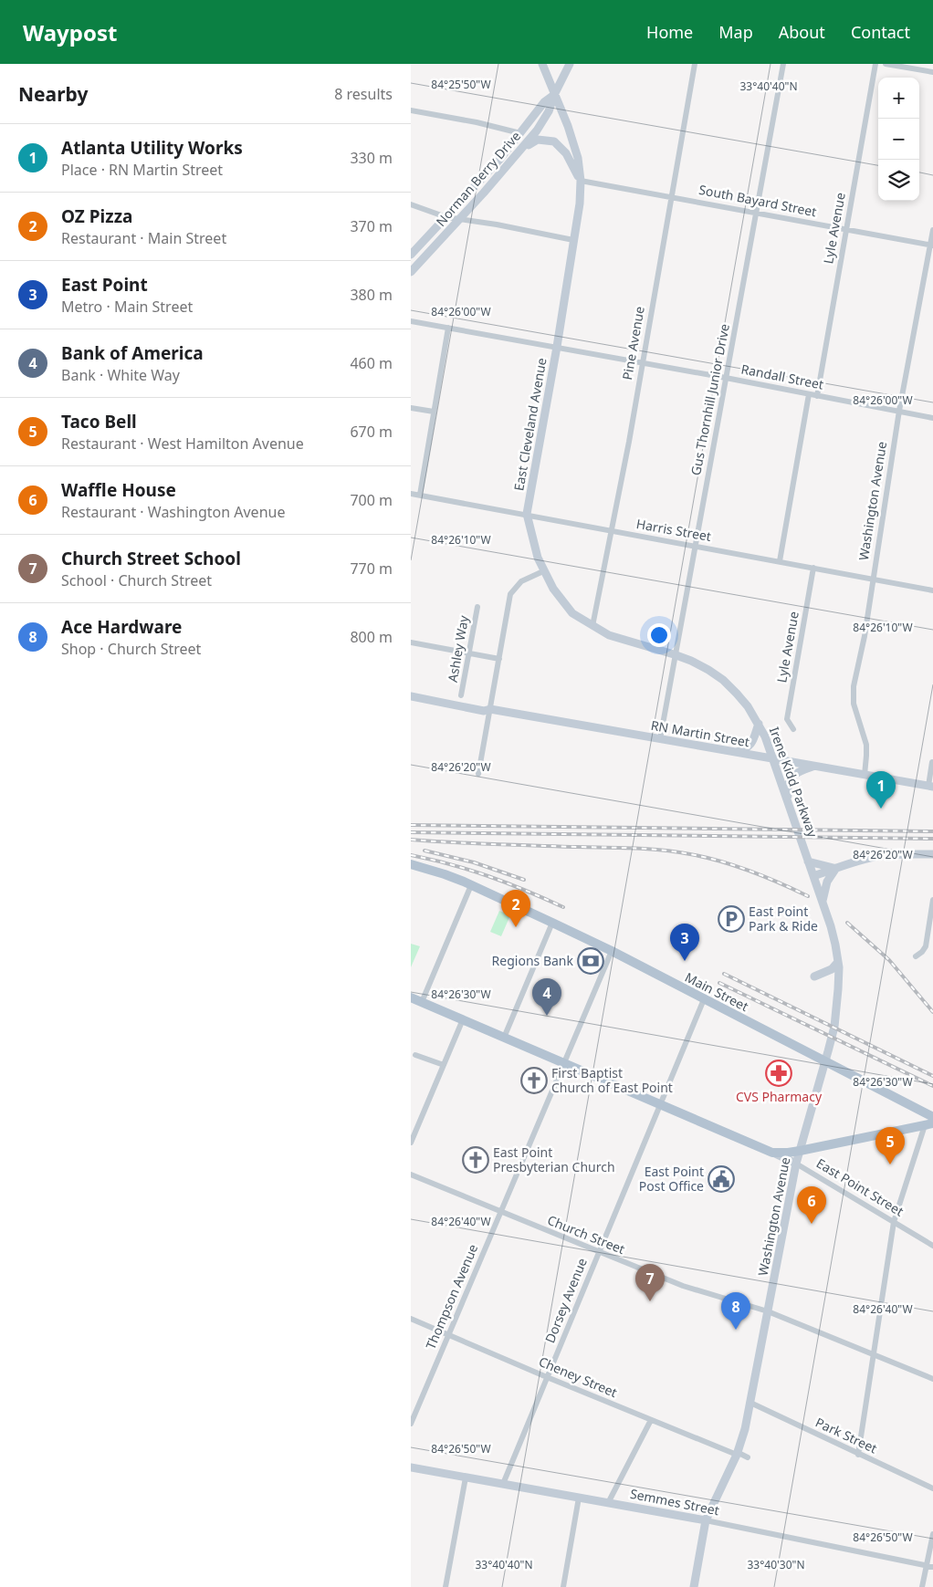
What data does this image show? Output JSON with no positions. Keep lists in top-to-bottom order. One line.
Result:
{"streets":{"main road":["Norman Berry Drive","East Cleveland Avenue","Washington Avenue","RN Martin Street","Irene Kidd Parkway","Main Street","East Point Street","Semmes Street"],"street":["South Bayard Street","Lyle Avenue","Pine Avenue","Randall Street","Gus Thornhill Junior Drive","Harris Street","Ashley Way","Church Street","Thompson Avenue","Dorsey Avenue","Cheney Street","Park Street"]},"crossings":[["Norman Berry Drive","East Cleveland Avenue"],["South Bayard Street","Lyle Avenue"],["South Bayard Street","Pine Avenue"],["South Bayard Street","Gus Thornhill Junior Drive"],["South Bayard Street","East Cleveland Avenue"],["South Bayard Street","Washington Avenue"],["Lyle Avenue","Randall Street"],["Lyle Avenue","Harris Street"],["Pine Avenue","Randall Street"],["Pine Avenue","Harris Street"],["Pine Avenue","Irene Kidd Parkway"],["Randall Street","Gus Thornhill Junior Drive"],["Randall Street","East Cleveland Avenue"],["Randall Street","Washington Avenue"],["Gus Thornhill Junior Drive","Harris Street"],["Gus Thornhill Junior Drive","RN Martin Street"],["Gus Thornhill Junior Drive","Irene Kidd Parkway"],["East Cleveland Avenue","Harris Street"],["East Cleveland Avenue","Irene Kidd Parkway"],["Washington Avenue","Harris Street"],["Washington Avenue","RN Martin Street"],["Washington Avenue","Irene Kidd Parkway"],["Washington Avenue","Main Street"],["Washington Avenue","East Point Street"],["Washington Avenue","Church Street"],["Washington Avenue","Cheney Street"],["Washington Avenue","Park Street"],["Washington Avenue","Semmes Street"],["RN Martin Street","Irene Kidd Parkway"],["Irene Kidd Parkway","Main Street"],["Main Street","Thompson Avenue"],["Main Street","Dorsey Avenue"],["East Point Street","Thompson Avenue"],["East Point Street","Dorsey Avenue"],["Church Street","Thompson Avenue"],["Church Street","Dorsey Avenue"],["Thompson Avenue","Cheney Street"],["Dorsey Avenue","Cheney Street"],["Dorsey Avenue","Semmes Street"]],"places":{"parking":["East Point Park & Ride"],"bank":["Regions Bank"],"pharmacy":["CVS Pharmacy"],"church":["First Baptist Church of East Point","East Point Presbyterian Church"],"public building":["East Point Post Office"]},"page":{"header":"Waypost","nav":["Home","Map","About","Contact"],"heading":["Nearby","8 results"],"map_buttons":["+","−"],"list":[{"mark":"1","name":"Atlanta Utility Works","note":"Place · RN Martin Street","value":"330 m"},{"mark":"2","name":"OZ Pizza","note":"Restaurant · Main Street","value":"370 m"},{"mark":"3","name":"East Point","note":"Metro · Main Street","value":"380 m"},{"mark":"4","name":"Bank of America","note":"Bank · White Way","value":"460 m"},{"mark":"5","name":"Taco Bell","note":"Restaurant · West Hamilton Avenue","value":"670 m"},{"mark":"6","name":"Waffle House","note":"Restaurant · Washington Avenue","value":"700 m"},{"mark":"7","name":"Church Street School","note":"School · Church Street","value":"770 m"},{"mark":"8","name":"Ace Hardware","note":"Shop · Church Street","value":"800 m"}],"pins":["1","2","3","4","5","6","7","8"]},"coordinates":["84°25'50\"W","33°40'40\"N","84°26'00\"W","84°26'10\"W","84°26'20\"W","84°26'30\"W","84°26'40\"W","84°26'50\"W","33°40'30\"N"]}
